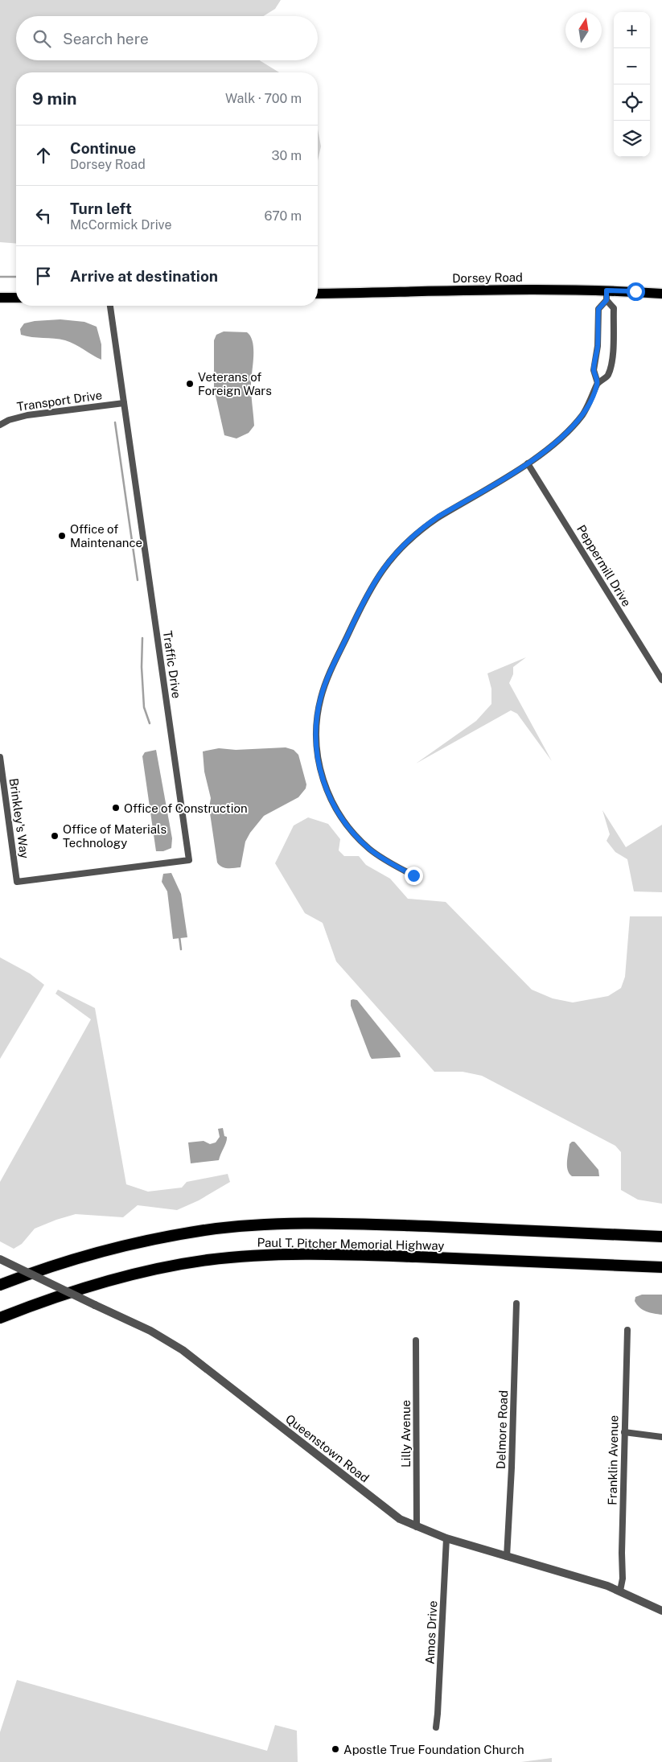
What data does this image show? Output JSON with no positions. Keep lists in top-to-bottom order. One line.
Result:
{"streets":{"highway":["Paul T. Pitcher Memorial Highway"],"main road":["Dorsey Road"],"street":["Transport Drive","Peppermill Drive","Traffic Drive","Brinkley's Way","Delmore Road","Lilly Avenue","Queenstown Road","Franklin Avenue","Amos Drive"]},"crossings":[["Transport Drive","Traffic Drive"],["Traffic Drive","Brinkley's Way"],["Delmore Road","Queenstown Road"],["Lilly Avenue","Queenstown Road"],["Queenstown Road","Franklin Avenue"],["Queenstown Road","Amos Drive"]],"places":["Veterans of Foreign Wars","Office of Maintenance","Office of Construction","Office of Materials Technology","Apostle True Foundation Church"],"north":"top","page":{"map_buttons":["+","−"],"search":"Search here","heading":["9 min","Walk · 700 m"],"list":[["Continue","Dorsey Road","30 m"],["Turn left","McCormick Drive","670 m"],"Arrive at destination"]}}
